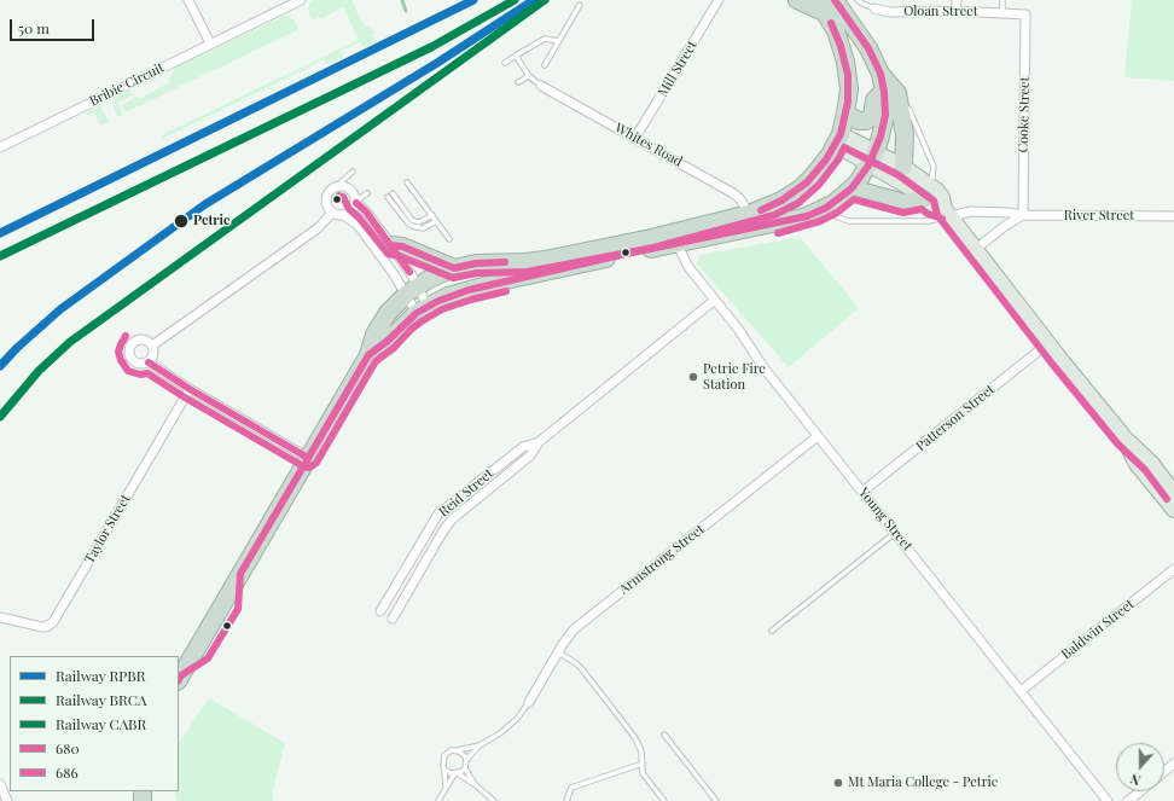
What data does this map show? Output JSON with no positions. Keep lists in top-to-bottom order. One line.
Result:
{"streets":{"street":["Oloan Street","Mill Street","Bribie Circuit","Cooke Street","Whites Road","River Street","Patterson Street","Reid Street","Young Street","Taylor Street","Armstrong Street","Baldwin Street"]},"crossings":[["Oloan Street","Cooke Street"],["Mill Street","Whites Road"],["Cooke Street","River Street"],["Patterson Street","Young Street"],["Reid Street","Young Street"],["Young Street","Armstrong Street"],["Young Street","Baldwin Street"]],"places":["Petrie","Petrie Fire Station","Mt Maria College - Petrie"],"lines":["rail line RPBR","rail line BRCA","rail line CABR","transit line 680","transit line 686"],"legend":["Railway RPBR","Railway BRCA","Railway CABR","680","686"],"scale_bar":"50 m","north":"bottom"}
